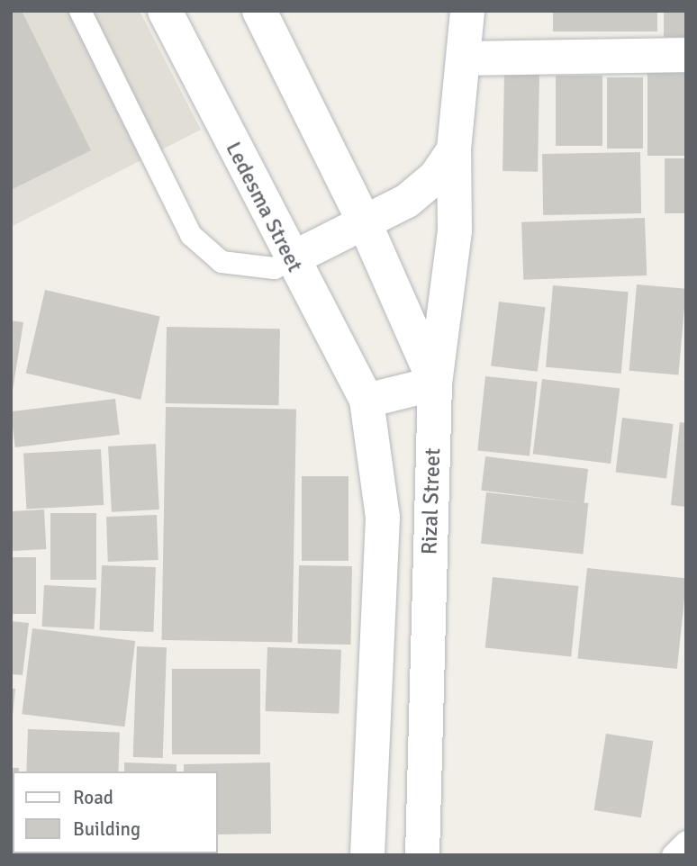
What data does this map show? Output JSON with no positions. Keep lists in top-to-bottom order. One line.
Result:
{"streets":{"main road":["Ledesma Street","Rizal Street"]},"crossings":[["Ledesma Street","Rizal Street"]],"legend":["Road","Building"]}
